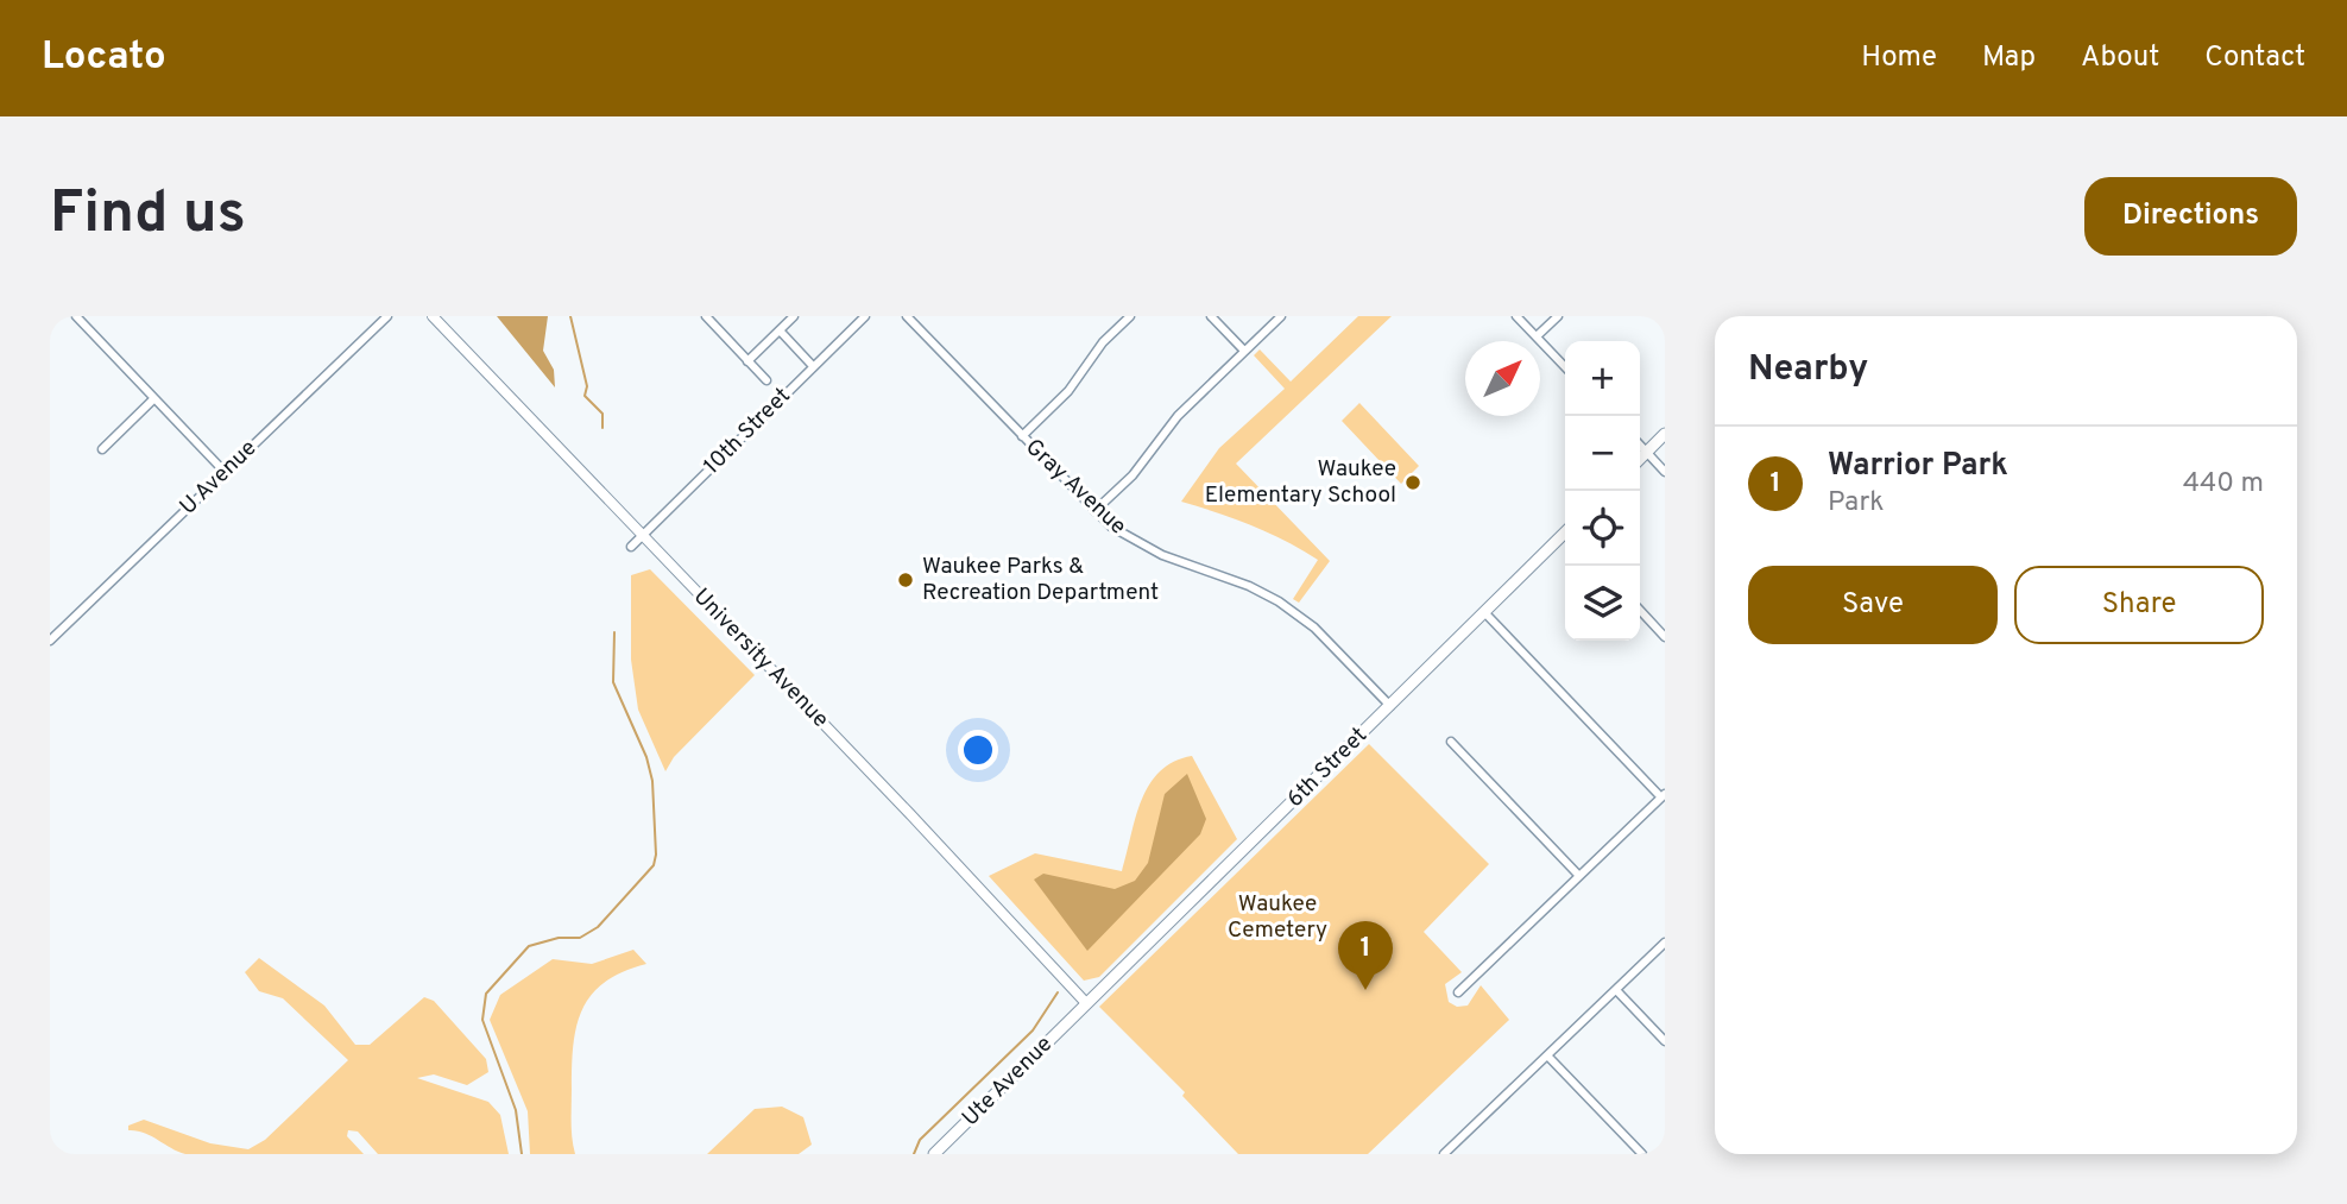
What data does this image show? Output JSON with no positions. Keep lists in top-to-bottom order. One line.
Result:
{"streets":{"main road":["6th Street","Ute Avenue"],"street":["10th Street","U Avenue","Gray Avenue","University Avenue"]},"crossings":[["10th Street","University Avenue"],["Gray Avenue","6th Street"],["University Avenue","6th Street"],["University Avenue","Ute Avenue"],["6th Street","Ute Avenue"]],"parks":["Waukee Cemetery"],"places":["Waukee Elementary School","Waukee Parks & Recreation Department"],"north":"top right","page":{"header":"Locato","nav":["Home","Map","About","Contact"],"buttons":["Directions",["Save","Share"]],"title":"Find us","heading":"Nearby","map_buttons":["+","−"],"list":[{"mark":"1","name":"Warrior Park","note":"Park","value":"440 m"}],"pins":"1"}}
